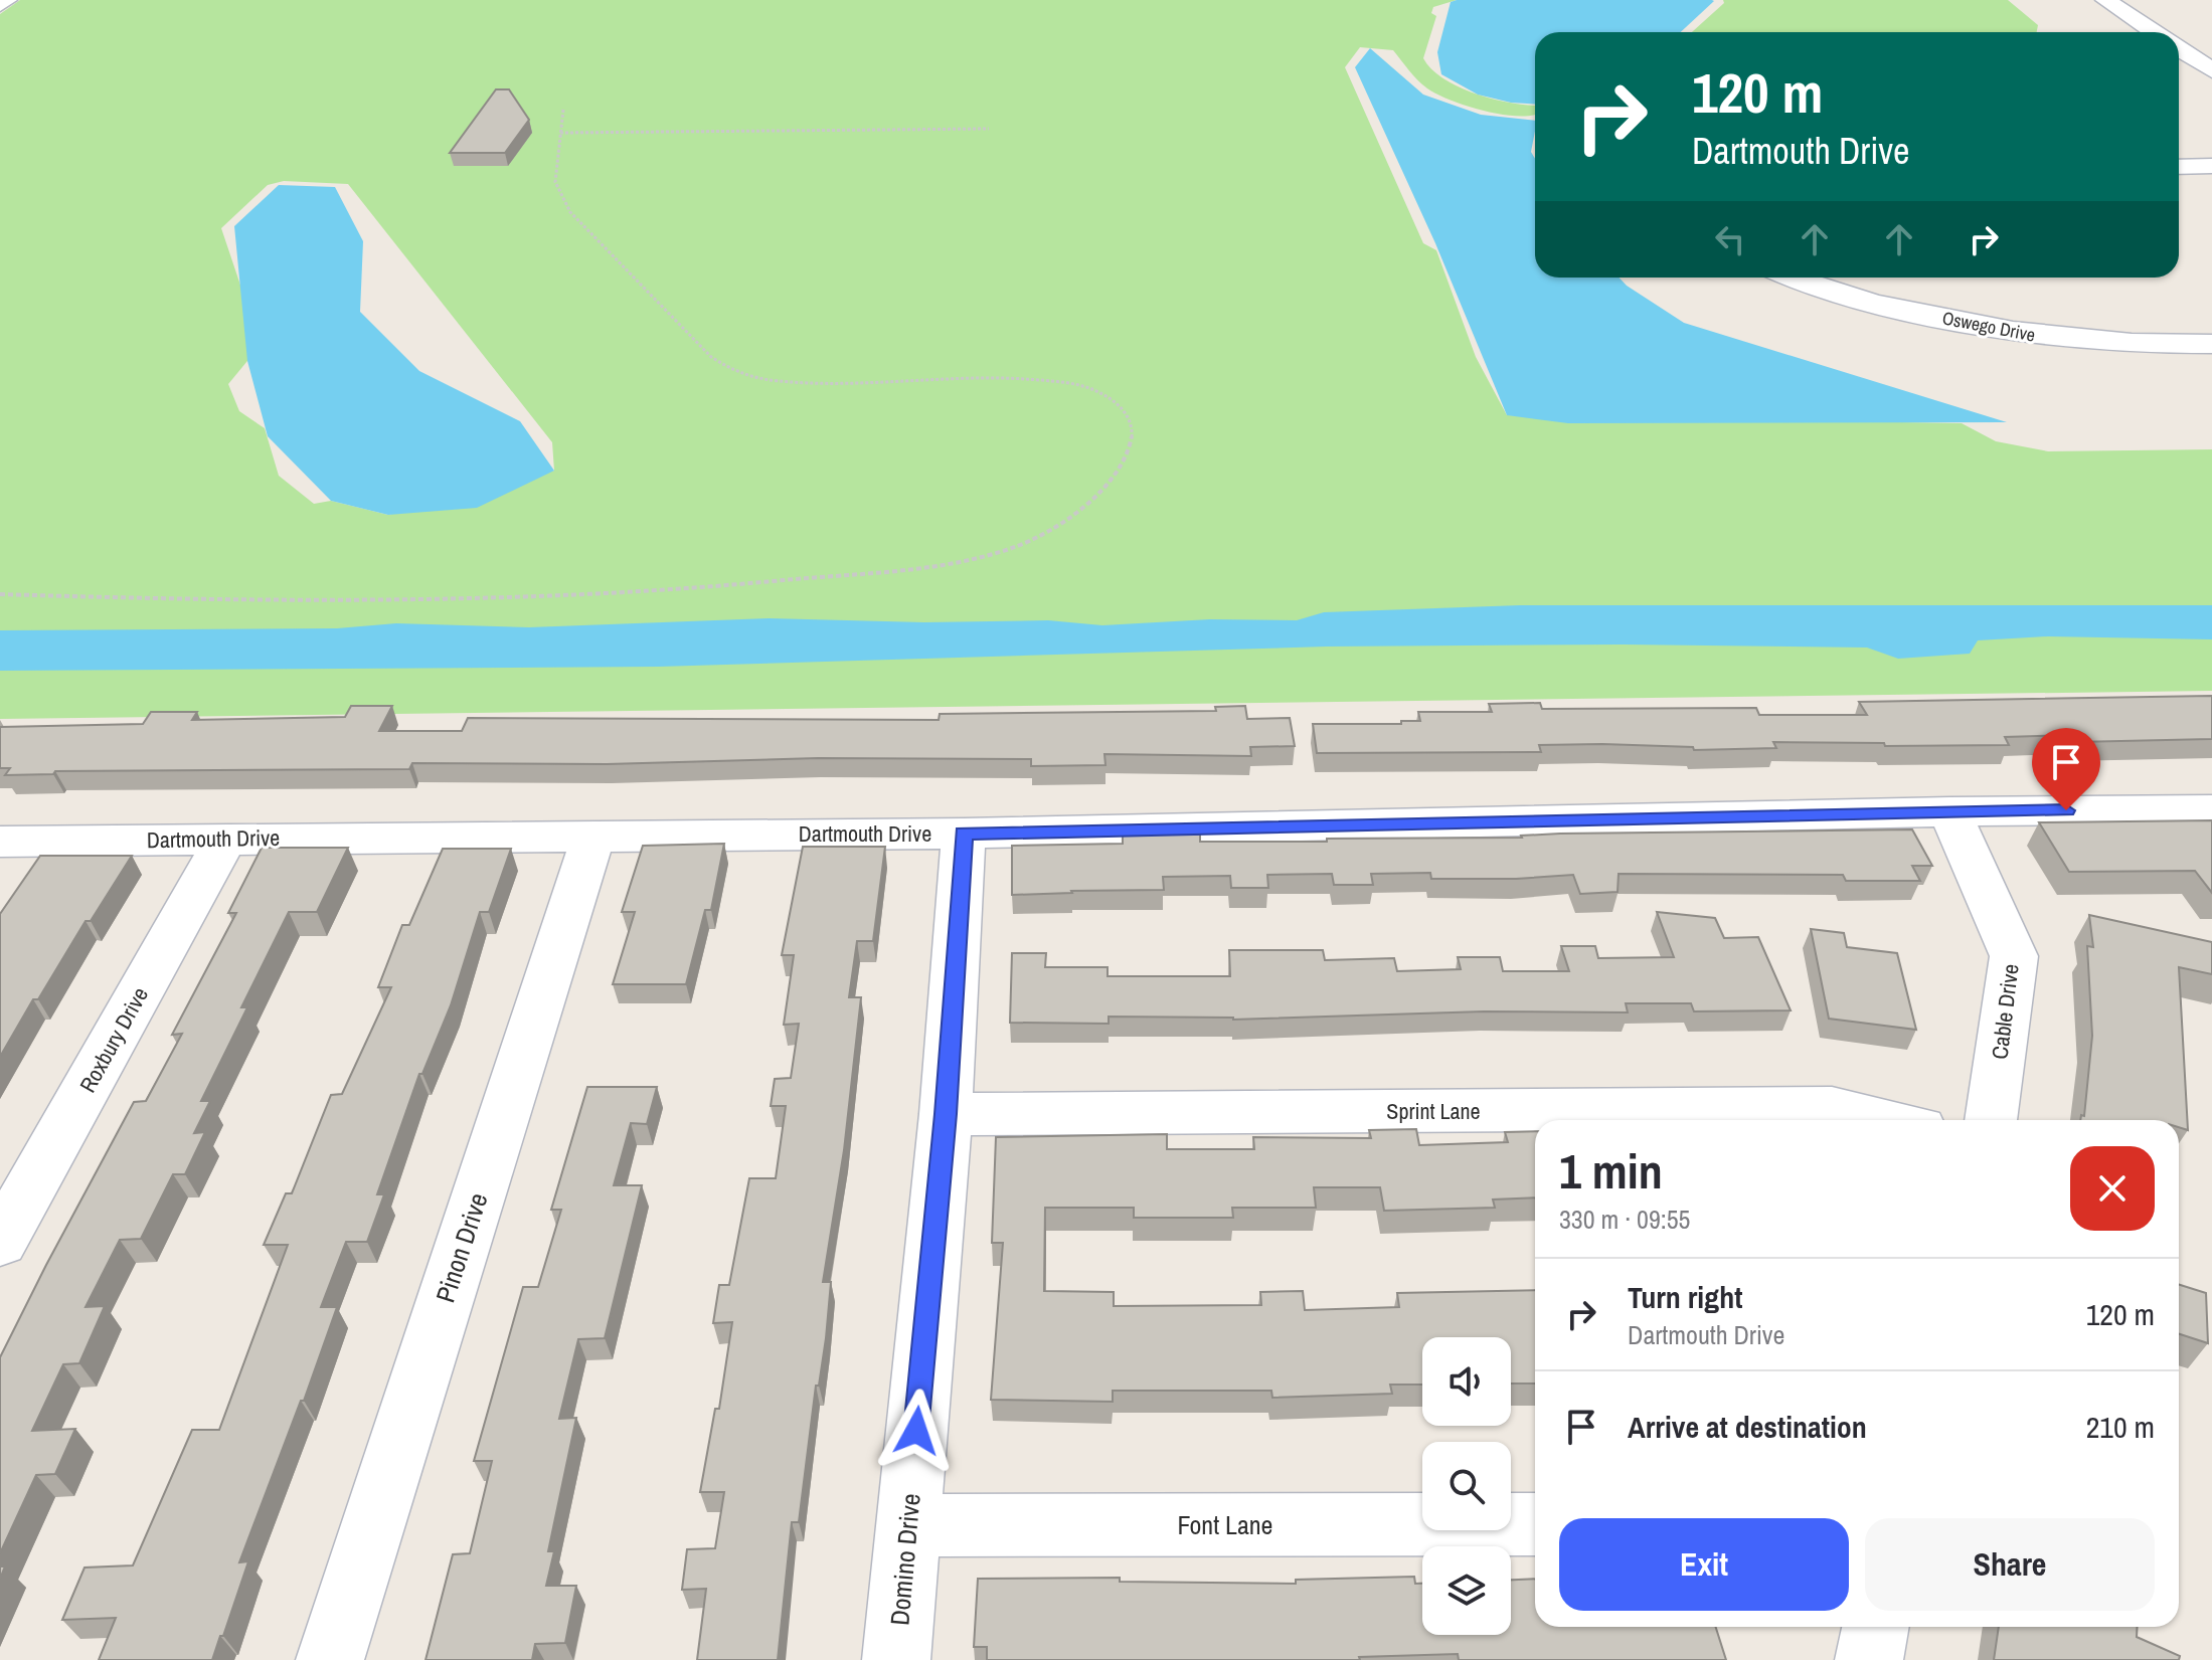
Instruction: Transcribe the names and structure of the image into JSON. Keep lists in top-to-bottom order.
{
  "streets": {
    "street": [
      "Oswego Drive",
      "Dartmouth Drive",
      "Cable Drive",
      "Roxbury Drive",
      "Sprint Lane",
      "Pinon Drive",
      "Font Lane",
      "Domino Drive"
    ]
  },
  "crossings": [
    ["Dartmouth Drive", "Cable Drive"],
    ["Dartmouth Drive", "Roxbury Drive"],
    ["Dartmouth Drive", "Pinon Drive"],
    ["Dartmouth Drive", "Domino Drive"],
    ["Sprint Lane", "Domino Drive"],
    ["Font Lane", "Domino Drive"]
  ],
  "page": {
    "turn": ["120 m", "Dartmouth Drive"],
    "heading": ["1 min", "330 m · 09:55"],
    "list": [
      {
        "name": "Turn right",
        "note": "Dartmouth Drive",
        "value": "120 m"
      },
      {
        "name": "Arrive at destination",
        "value": "210 m"
      }
    ],
    "buttons": ["Exit", "Share"]
  }
}
